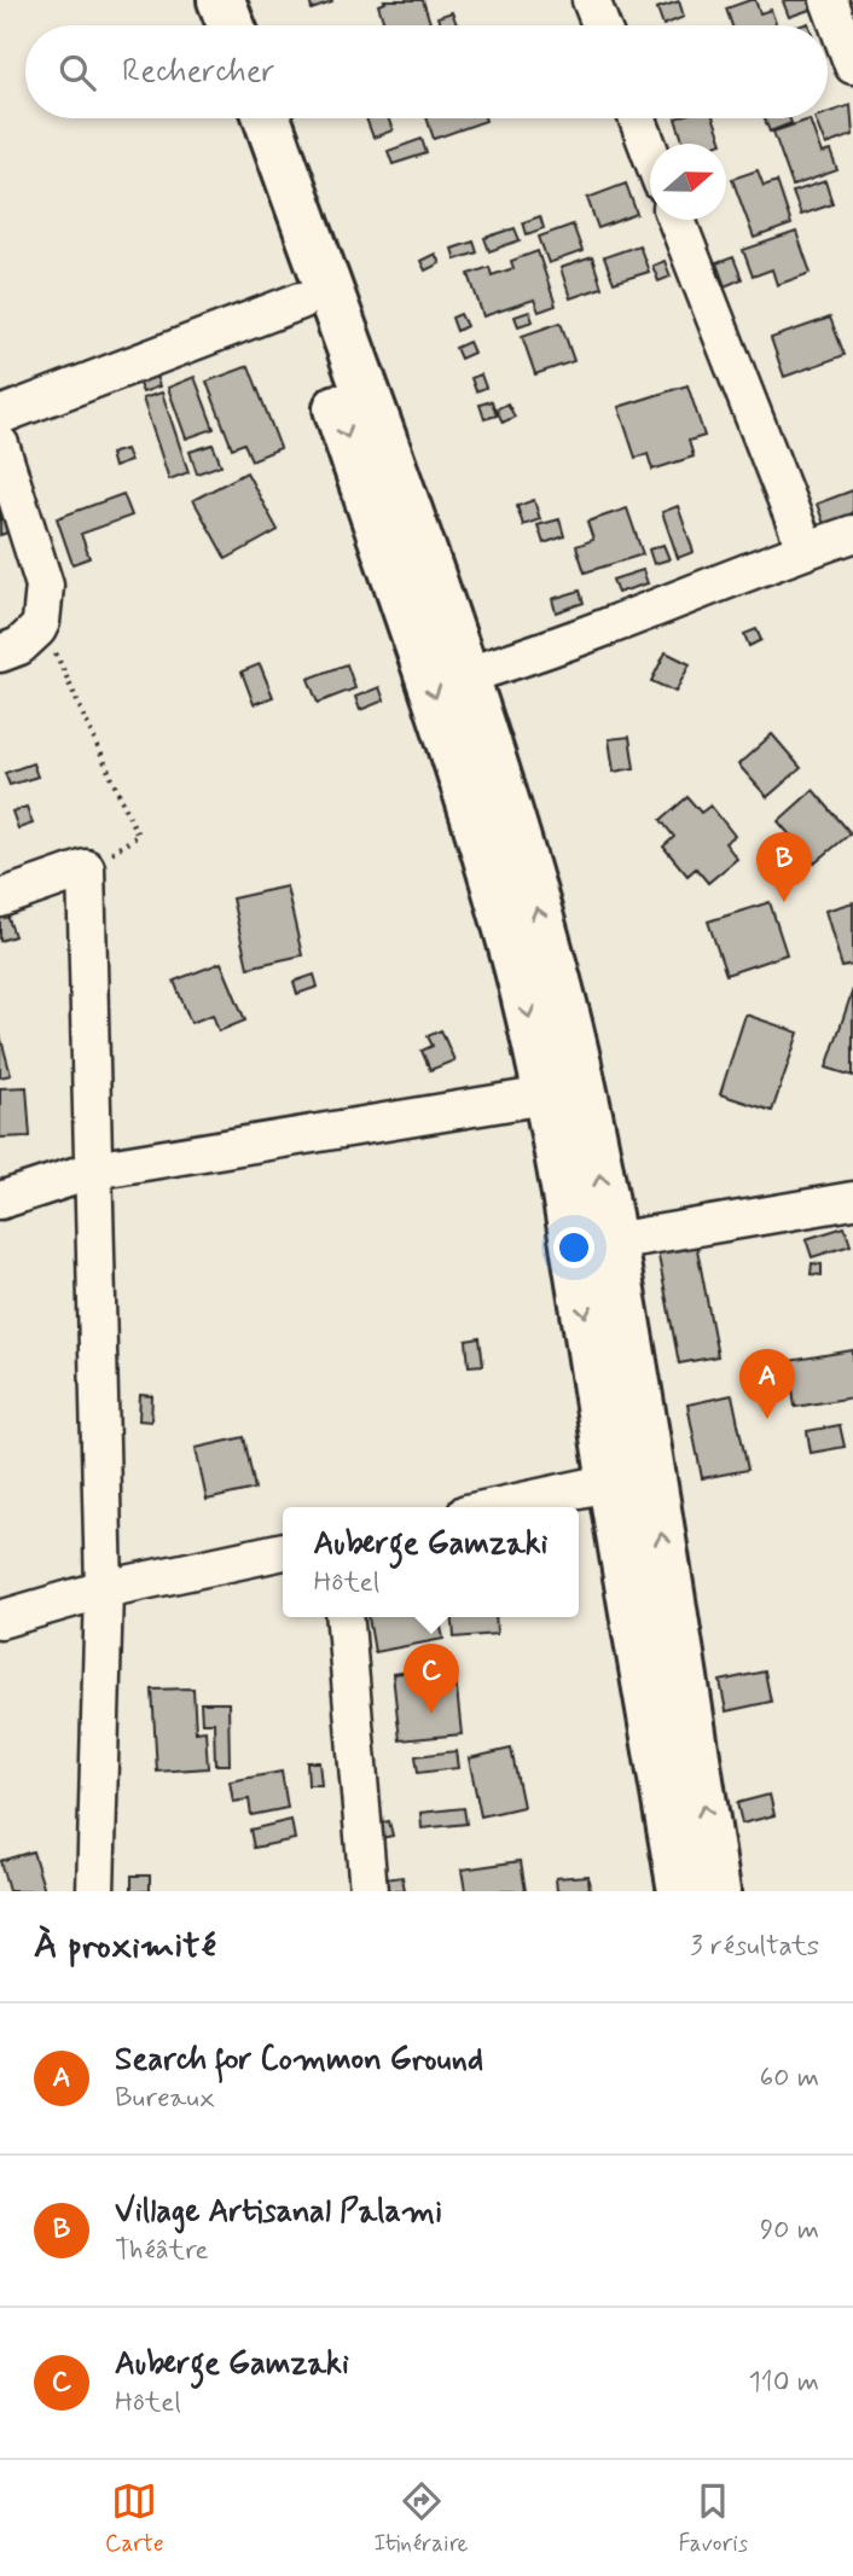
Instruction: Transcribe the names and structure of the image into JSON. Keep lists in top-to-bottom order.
{
  "north": "right",
  "page": {
    "search": "Rechercher",
    "pins": ["B", "A", "C"],
    "popup": ["Auberge Gamzaki", "Hôtel"],
    "heading": ["À proximité", "3 résultats"],
    "list": [
      {
        "mark": "A",
        "name": "Search for Common Ground",
        "note": "Bureaux",
        "value": "60 m"
      },
      {
        "mark": "B",
        "name": "Village Artisanal Palami",
        "note": "Théâtre",
        "value": "90 m"
      },
      {
        "mark": "C",
        "name": "Auberge Gamzaki",
        "note": "Hôtel",
        "value": "110 m"
      }
    ],
    "nav": ["Carte", "Itinéraire", "Favoris"]
  }
}
